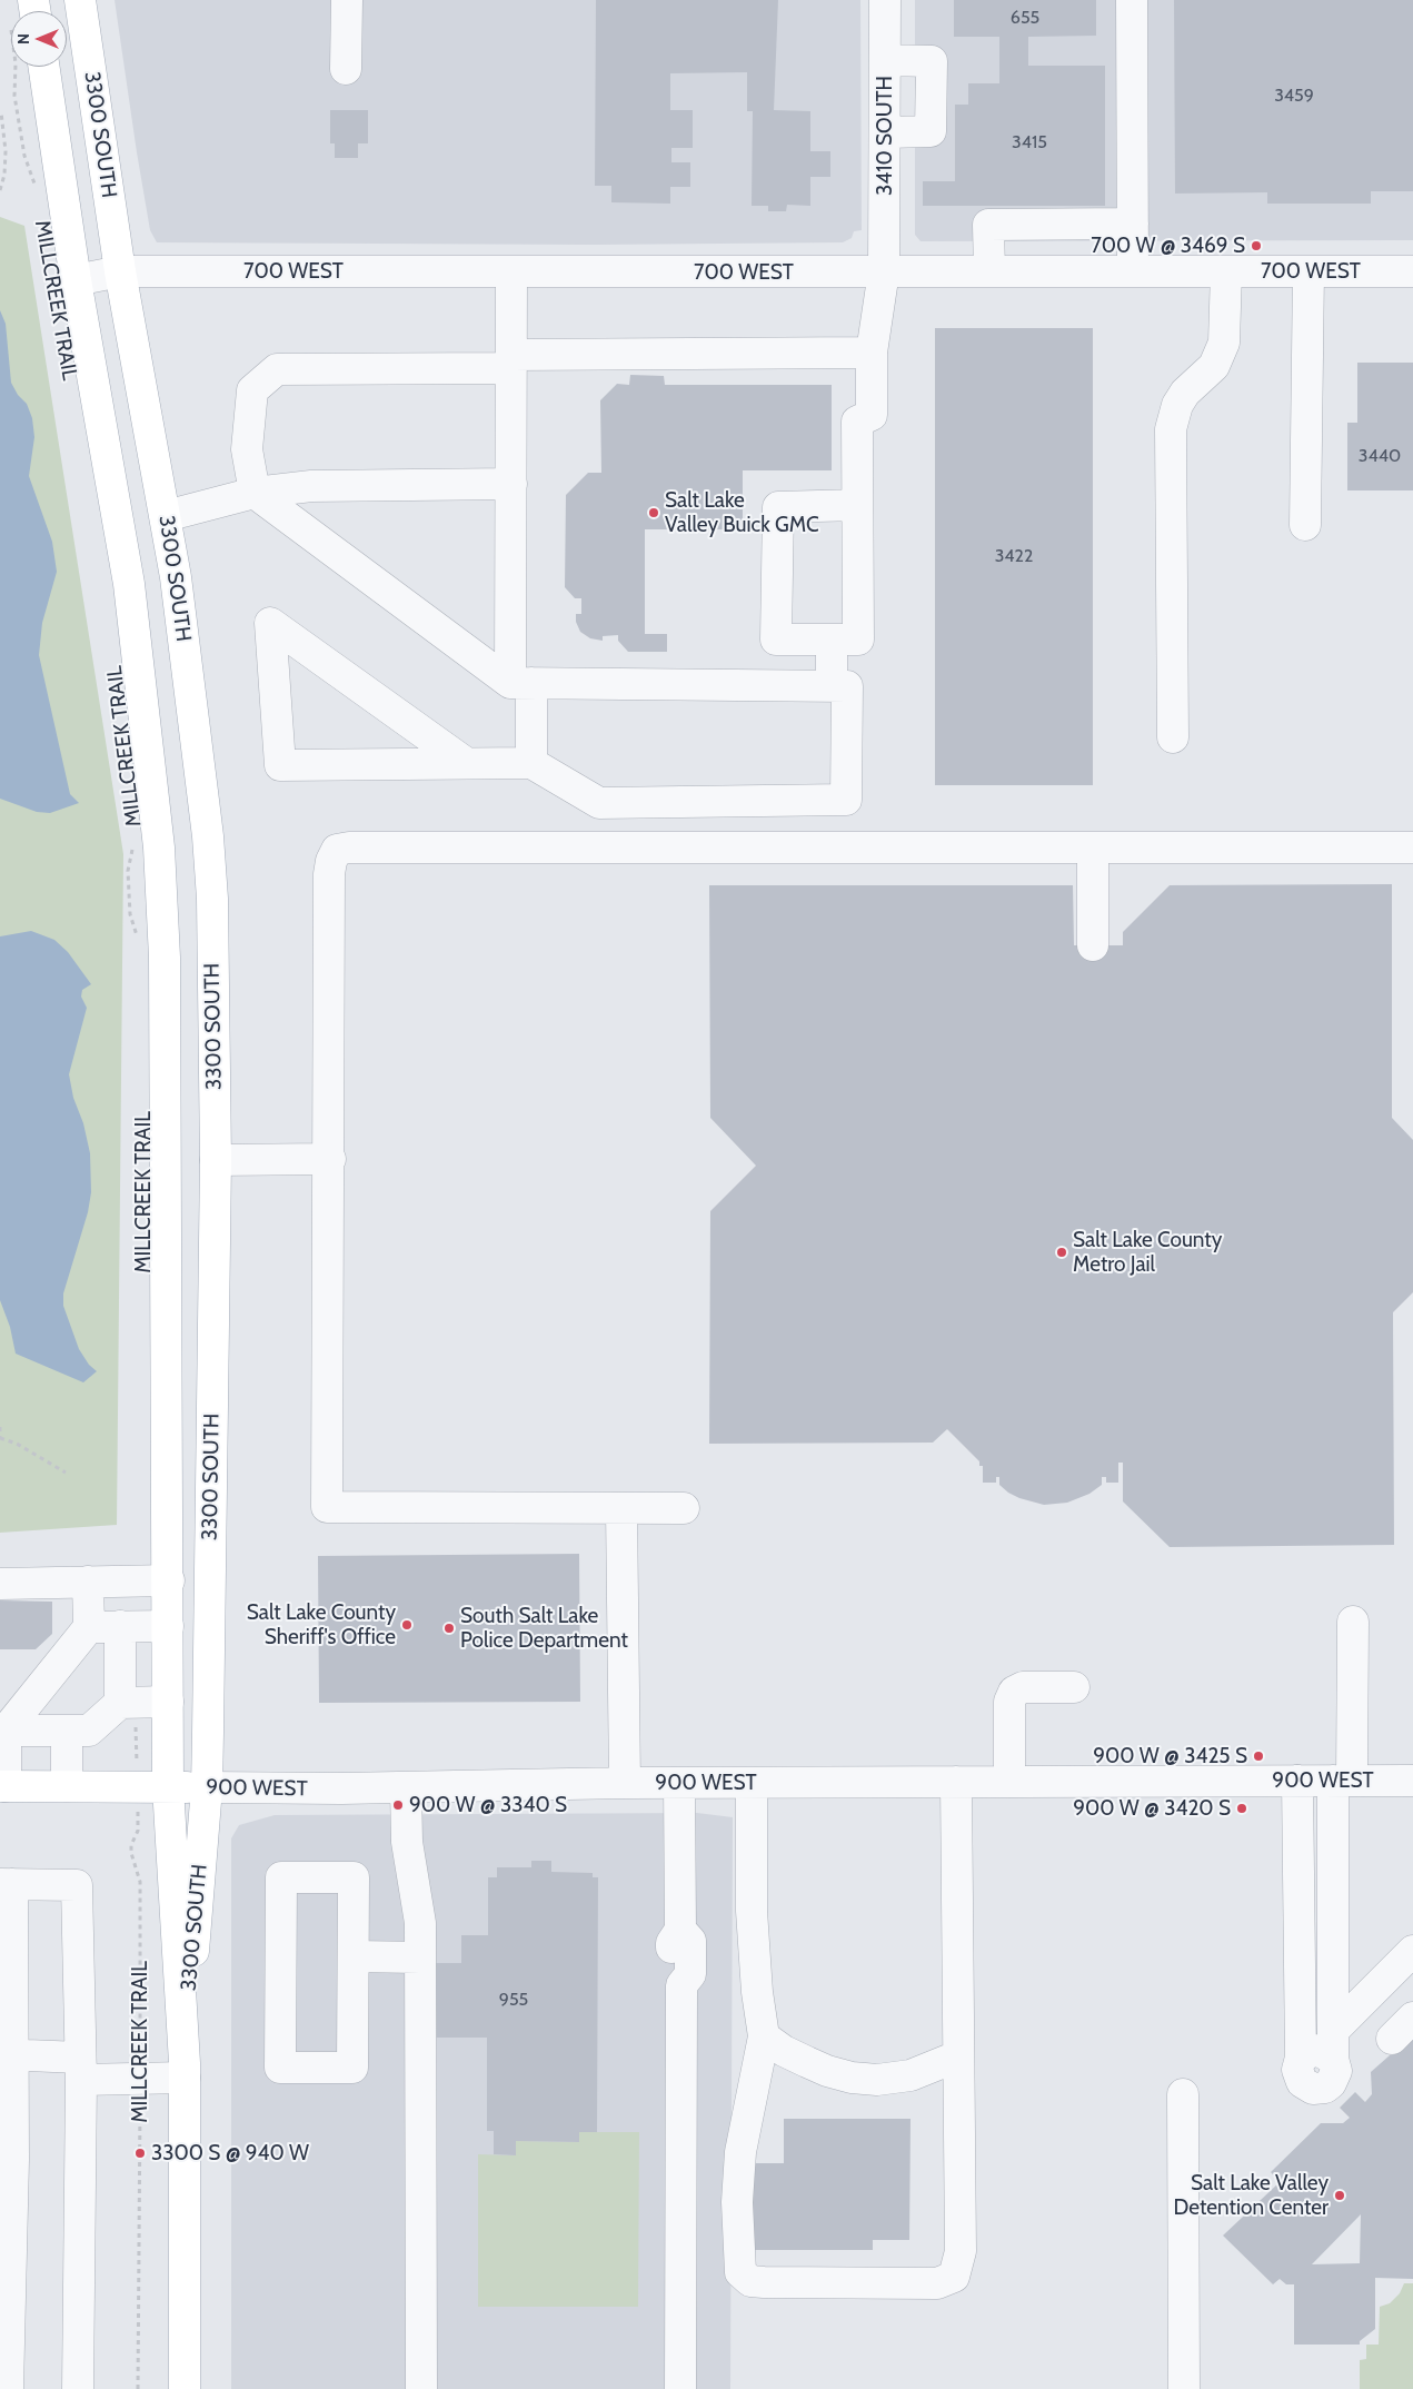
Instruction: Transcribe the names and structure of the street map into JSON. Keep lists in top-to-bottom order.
{
  "streets": {
    "main road": ["3300 SOUTH", "900 WEST"],
    "street": ["3410 SOUTH", "700 WEST"],
    "path": ["MILLCREEK TRAIL"]
  },
  "crossings": [
    ["3300 SOUTH", "700 WEST"],
    ["3300 SOUTH", "900 WEST"],
    ["3410 SOUTH", "700 WEST"]
  ],
  "places": [
    "700 W @ 3469 S",
    "Salt Lake Valley Buick GMC",
    "Salt Lake County Metro Jail",
    "Salt Lake County Sheriff's Office",
    "South Salt Lake Police Department",
    "900 W @ 3425 S",
    "900 W @ 3340 S",
    "900 W @ 3420 S",
    "3300 S @ 940 W",
    "Salt Lake Valley Detention Center"
  ],
  "house_numbers": [
    "655",
    "3459",
    "3415",
    "3440",
    "3422",
    "955"
  ],
  "north": "left"
}
